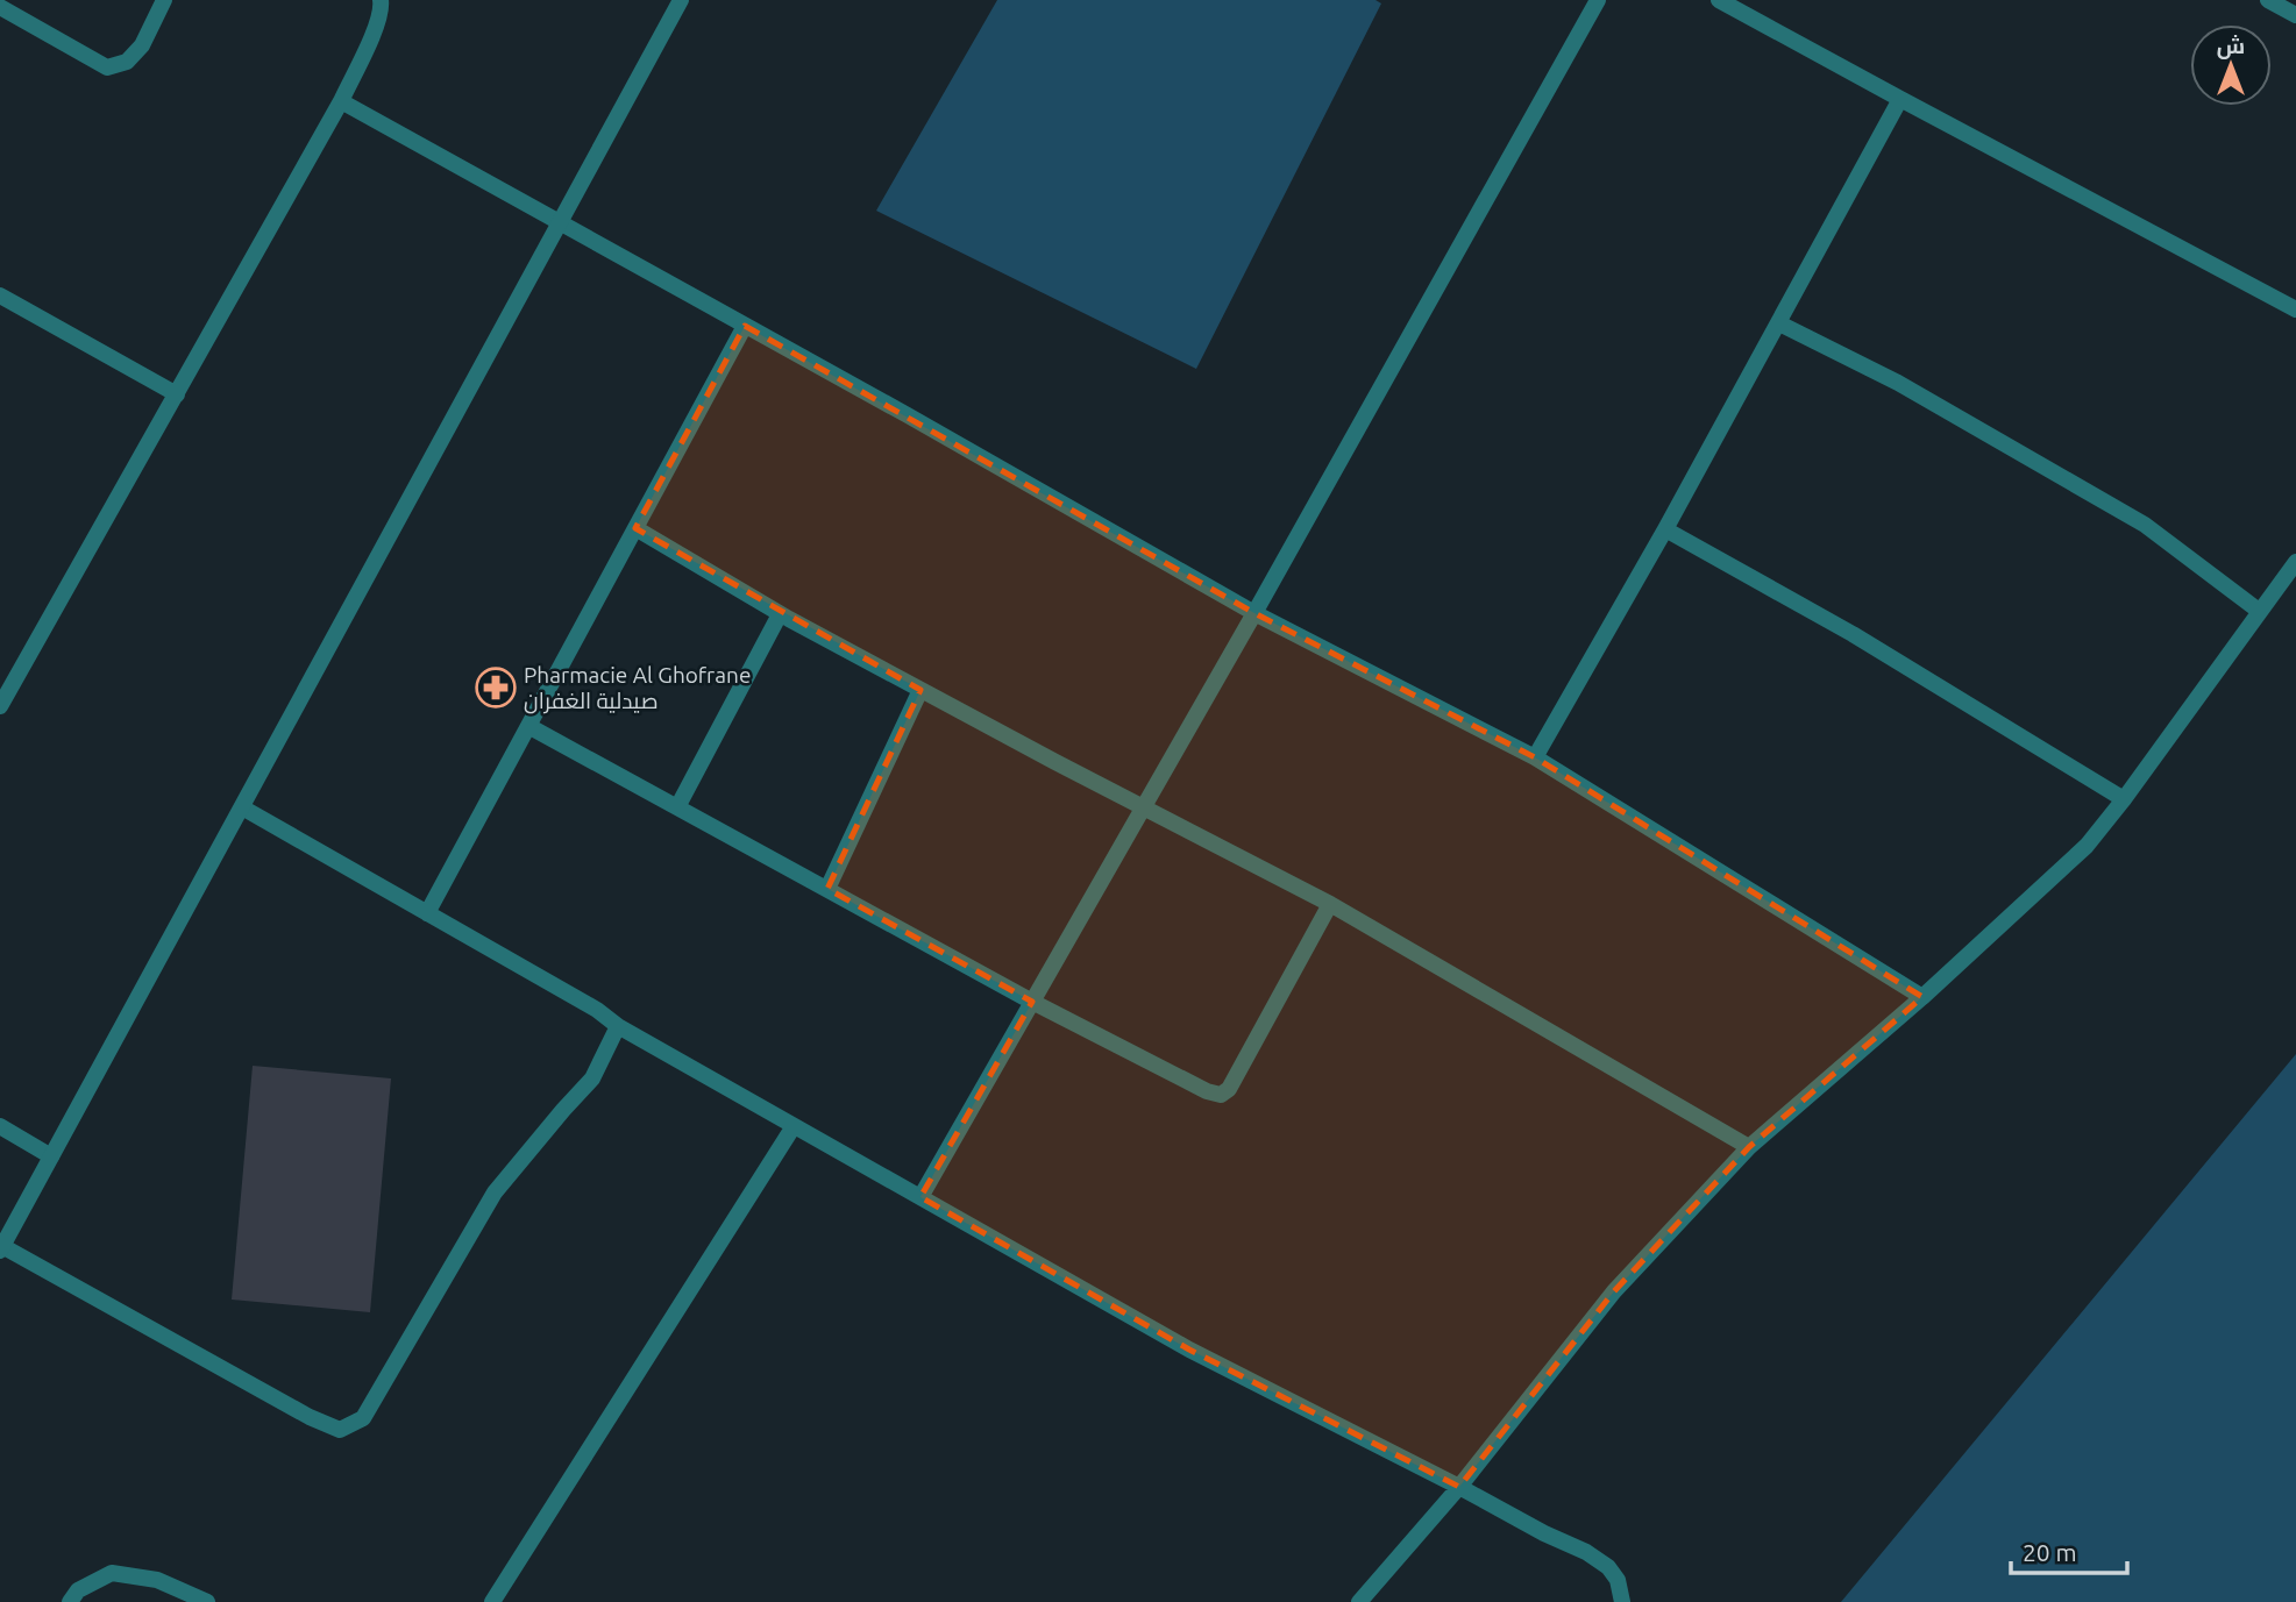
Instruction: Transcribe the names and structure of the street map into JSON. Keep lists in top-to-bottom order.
{
  "places": {
    "pharmacy": ["Pharmacie Al Ghofrane صيدلية الغفران"]
  },
  "scale_bar": "20 m",
  "north": "top"
}
